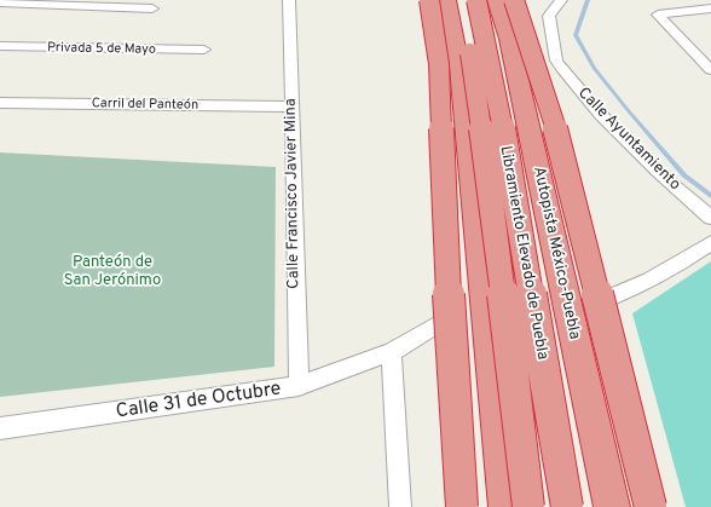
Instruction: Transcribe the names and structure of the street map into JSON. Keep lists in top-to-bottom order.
{
  "streets": {
    "highway": ["Libramiento Elevado de Puebla", "Autopista México-Puebla"],
    "street": [
      "Privada 5 de Mayo",
      "Carril del Panteón",
      "Calle Ayuntamiento",
      "Calle Francisco Javier Mina",
      "Calle 31 de Octubre"
    ]
  },
  "crossings": [
    ["Carril del Panteón", "Calle Francisco Javier Mina"],
    ["Calle Francisco Javier Mina", "Calle 31 de Octubre"]
  ],
  "parks": ["Panteón de San Jerónimo"]
}
